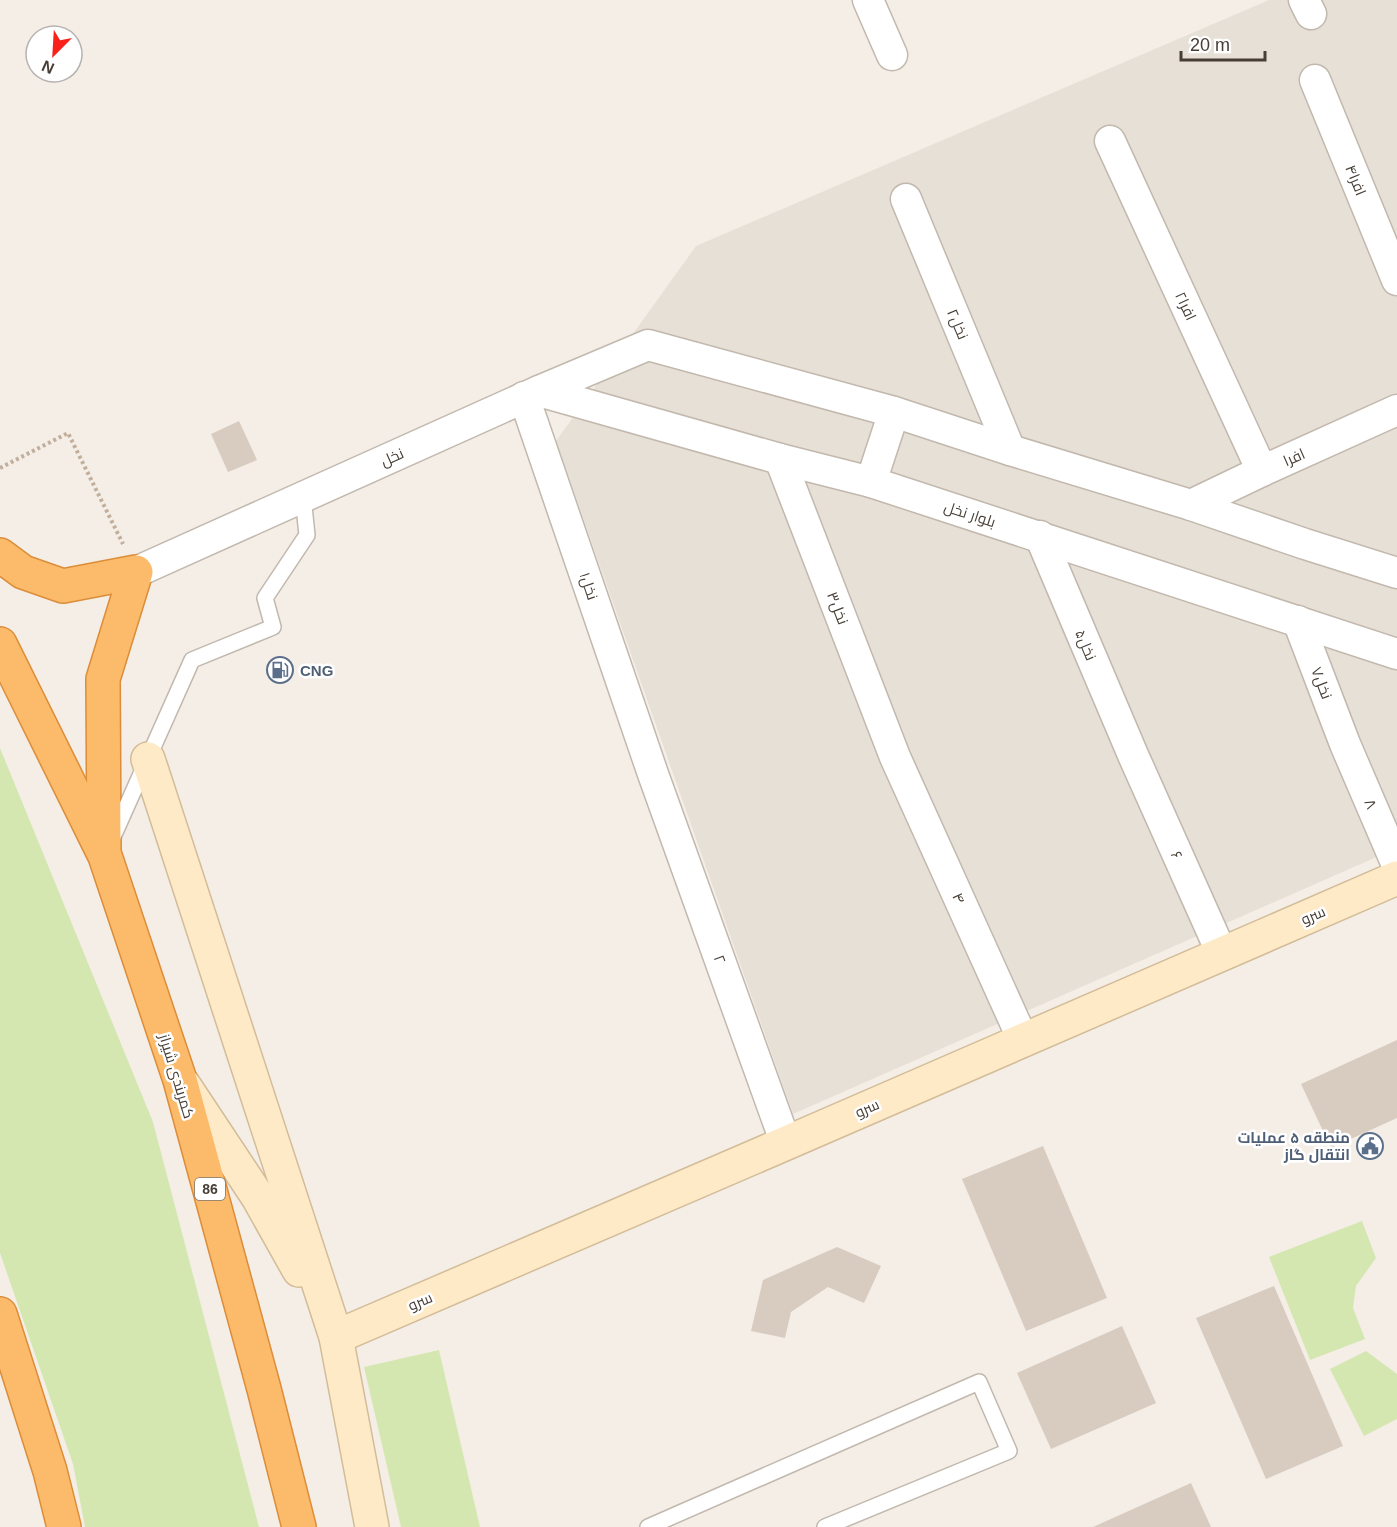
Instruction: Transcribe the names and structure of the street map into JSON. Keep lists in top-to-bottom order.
{
  "streets": {
    "highway": ["کمربندی شیراز", "86"],
    "street": [
      "۴افرا",
      "۲افرا",
      "نخل۲",
      "نخل",
      "افرا",
      "بلوار نخل",
      "نخل۱",
      "نخل۳",
      "نخل۵",
      "نخل۷",
      "۸",
      "۶",
      "۴",
      "سرو",
      "۲"
    ]
  },
  "crossings": [
    ["۲افرا", "افرا"],
    ["نخل", "بلوار نخل"],
    ["نخل", "نخل۱"],
    ["بلوار نخل", "نخل۱"],
    ["بلوار نخل", "نخل۳"],
    ["بلوار نخل", "نخل۵"],
    ["بلوار نخل", "نخل۷"],
    ["نخل۱", "۲"],
    ["نخل۳", "۴"],
    ["نخل۵", "۶"],
    ["نخل۷", "۸"],
    ["۶", "سرو"],
    ["۴", "سرو"],
    ["سرو", "۲"]
  ],
  "places": {
    "fuel station": ["CNG"],
    "public building": ["منطقه ۵ عملیات انتقال گاز"]
  },
  "scale_bar": "20 m",
  "north": "bottom left"
}
